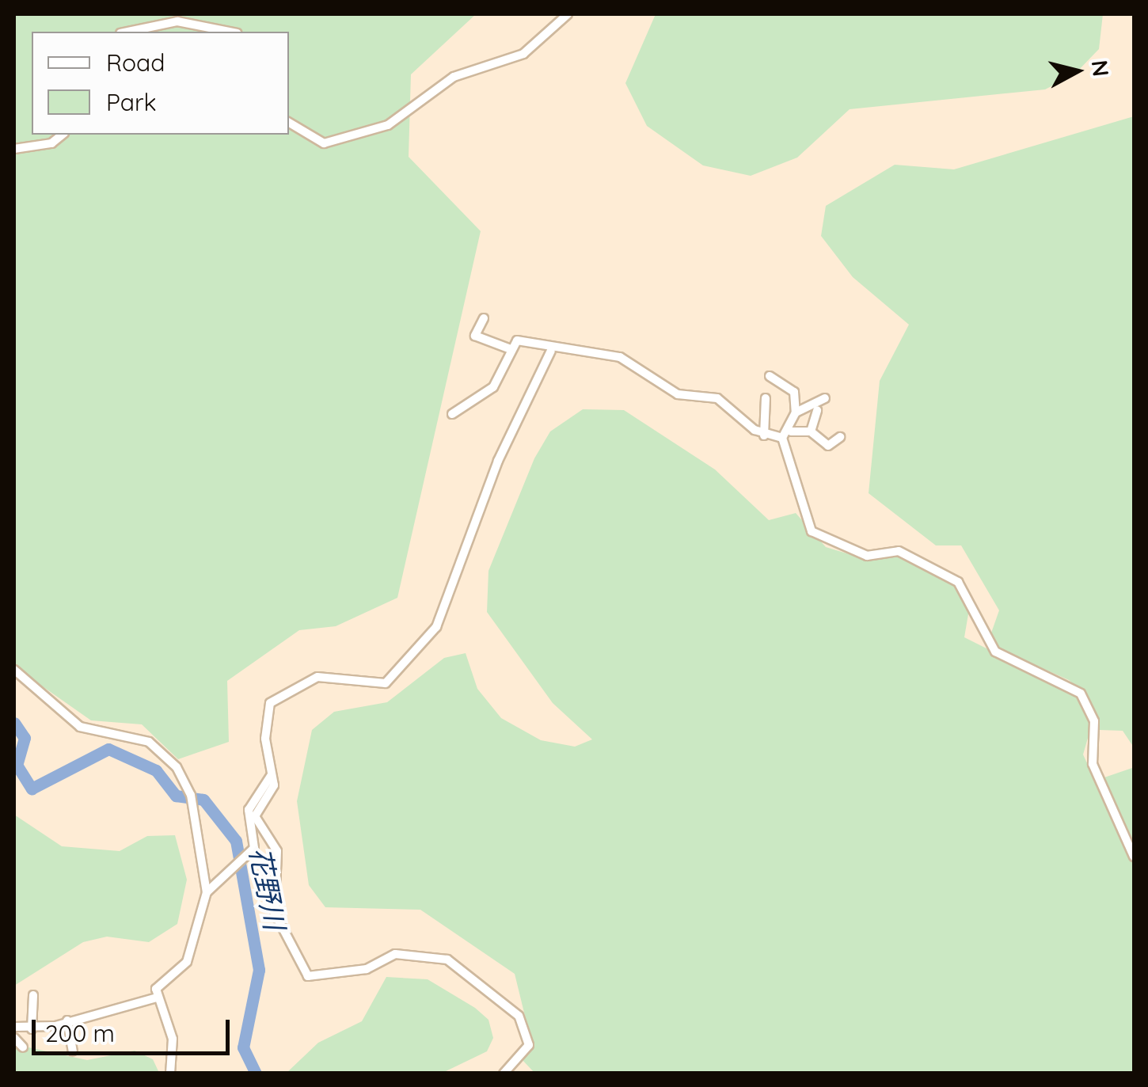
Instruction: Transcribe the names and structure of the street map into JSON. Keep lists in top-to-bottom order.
{
  "water": ["花野川"],
  "legend": ["Road", "Park"],
  "scale_bar": "200 m",
  "north": "right"
}
